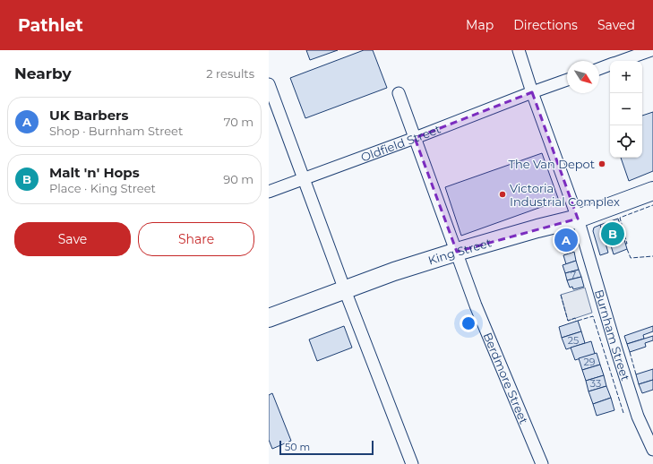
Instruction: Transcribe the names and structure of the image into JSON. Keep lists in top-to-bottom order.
{
  "streets": {
    "main road": ["King Street"],
    "street": ["Oldfield Street", "Burnham Street", "Berdmore Street"]
  },
  "crossings": [
    ["Oldfield Street", "Burnham Street"],
    ["Oldfield Street", "Berdmore Street"],
    ["King Street", "Burnham Street"],
    ["King Street", "Berdmore Street"]
  ],
  "places": ["The Van Depot", "Victoria Industrial Complex"],
  "house_numbers": [
    "7",
    "25",
    "29",
    "33"
  ],
  "scale_bar": "50 m",
  "north": "bottom right",
  "page": {
    "header": "Pathlet",
    "nav": ["Map", "Directions", "Saved"],
    "heading": ["Nearby", "2 results"],
    "map_buttons": ["+", "−"],
    "list": [
      {
        "mark": "A",
        "name": "UK Barbers",
        "note": "Shop · Burnham Street",
        "value": "70 m"
      },
      {
        "mark": "B",
        "name": "Malt 'n' Hops",
        "note": "Place · King Street",
        "value": "90 m"
      }
    ],
    "buttons": ["Save", "Share"],
    "pins": ["B", "A"],
    "scale": "50 m"
  }
}
